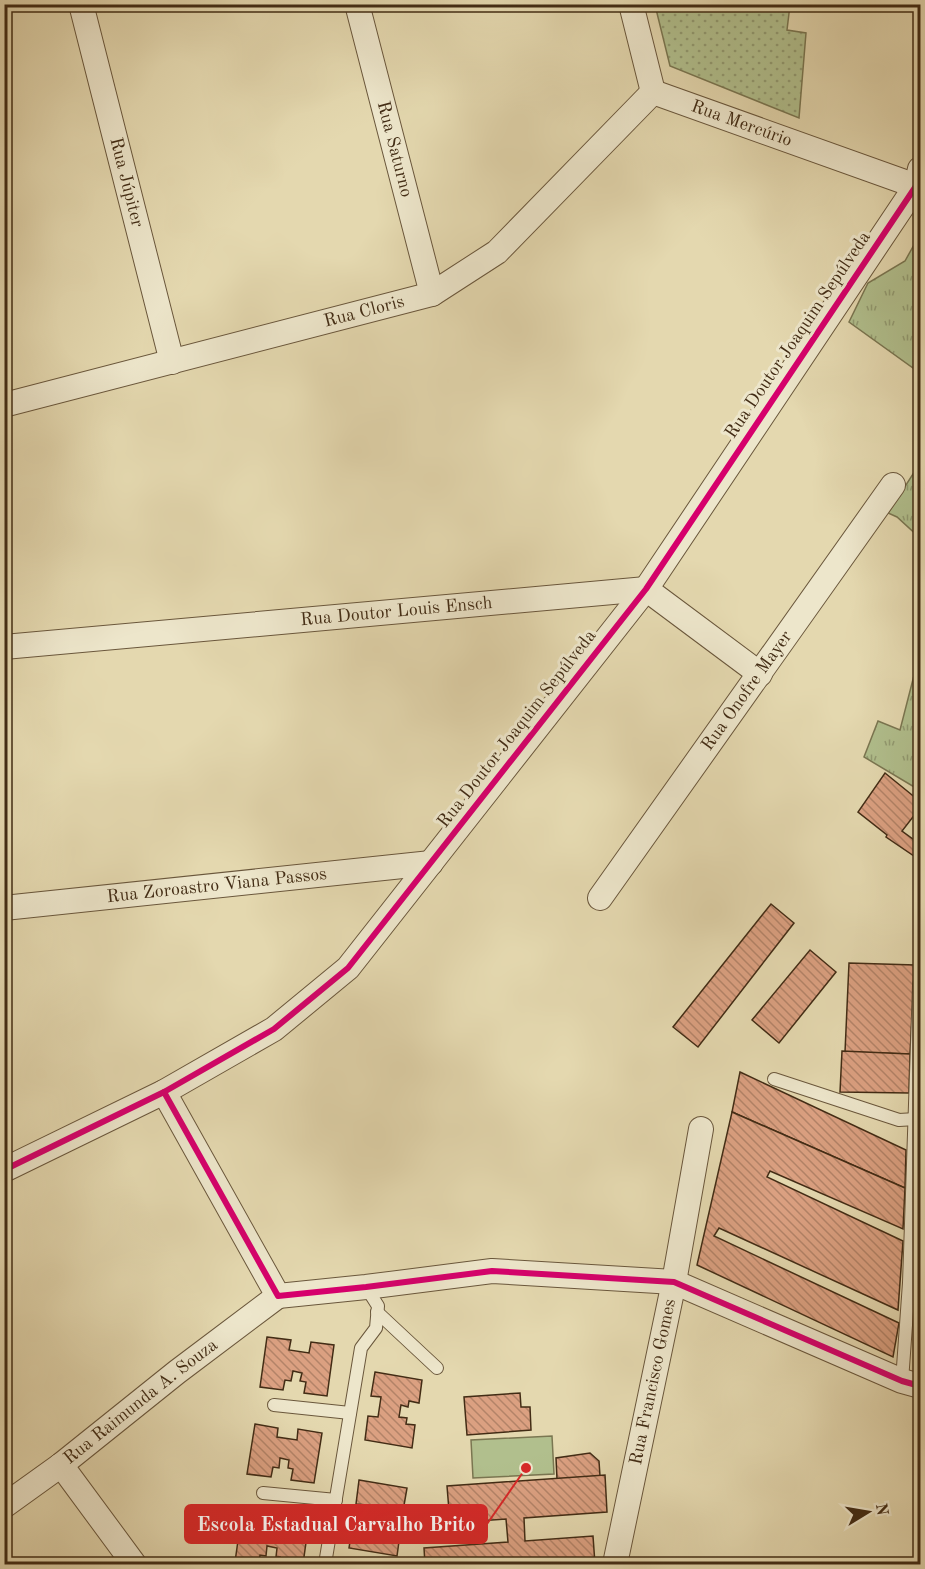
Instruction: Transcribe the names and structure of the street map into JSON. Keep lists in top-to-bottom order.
{
  "streets": {
    "street": [
      "Rua Mercúrio",
      "Rua Saturno",
      "Rua Júpiter",
      "Rua Cloris",
      "Rua Doutor Joaquim Sepúlveda",
      "Rua Doutor Louis Ensch",
      "Rua Onofre Mayer",
      "Rua Zoroastro Viana Passos",
      "Rua Francisco Gomes",
      "Rua Raimunda A. Souza"
    ]
  },
  "crossings": [
    ["Rua Mercúrio", "Rua Cloris"],
    ["Rua Mercúrio", "Rua Doutor Joaquim Sepúlveda"],
    ["Rua Saturno", "Rua Cloris"],
    ["Rua Júpiter", "Rua Cloris"],
    ["Rua Doutor Joaquim Sepúlveda", "Rua Doutor Louis Ensch"],
    ["Rua Doutor Joaquim Sepúlveda", "Rua Zoroastro Viana Passos"]
  ],
  "places": ["Escola Estadual Carvalho Brito"],
  "north": "right"
}
